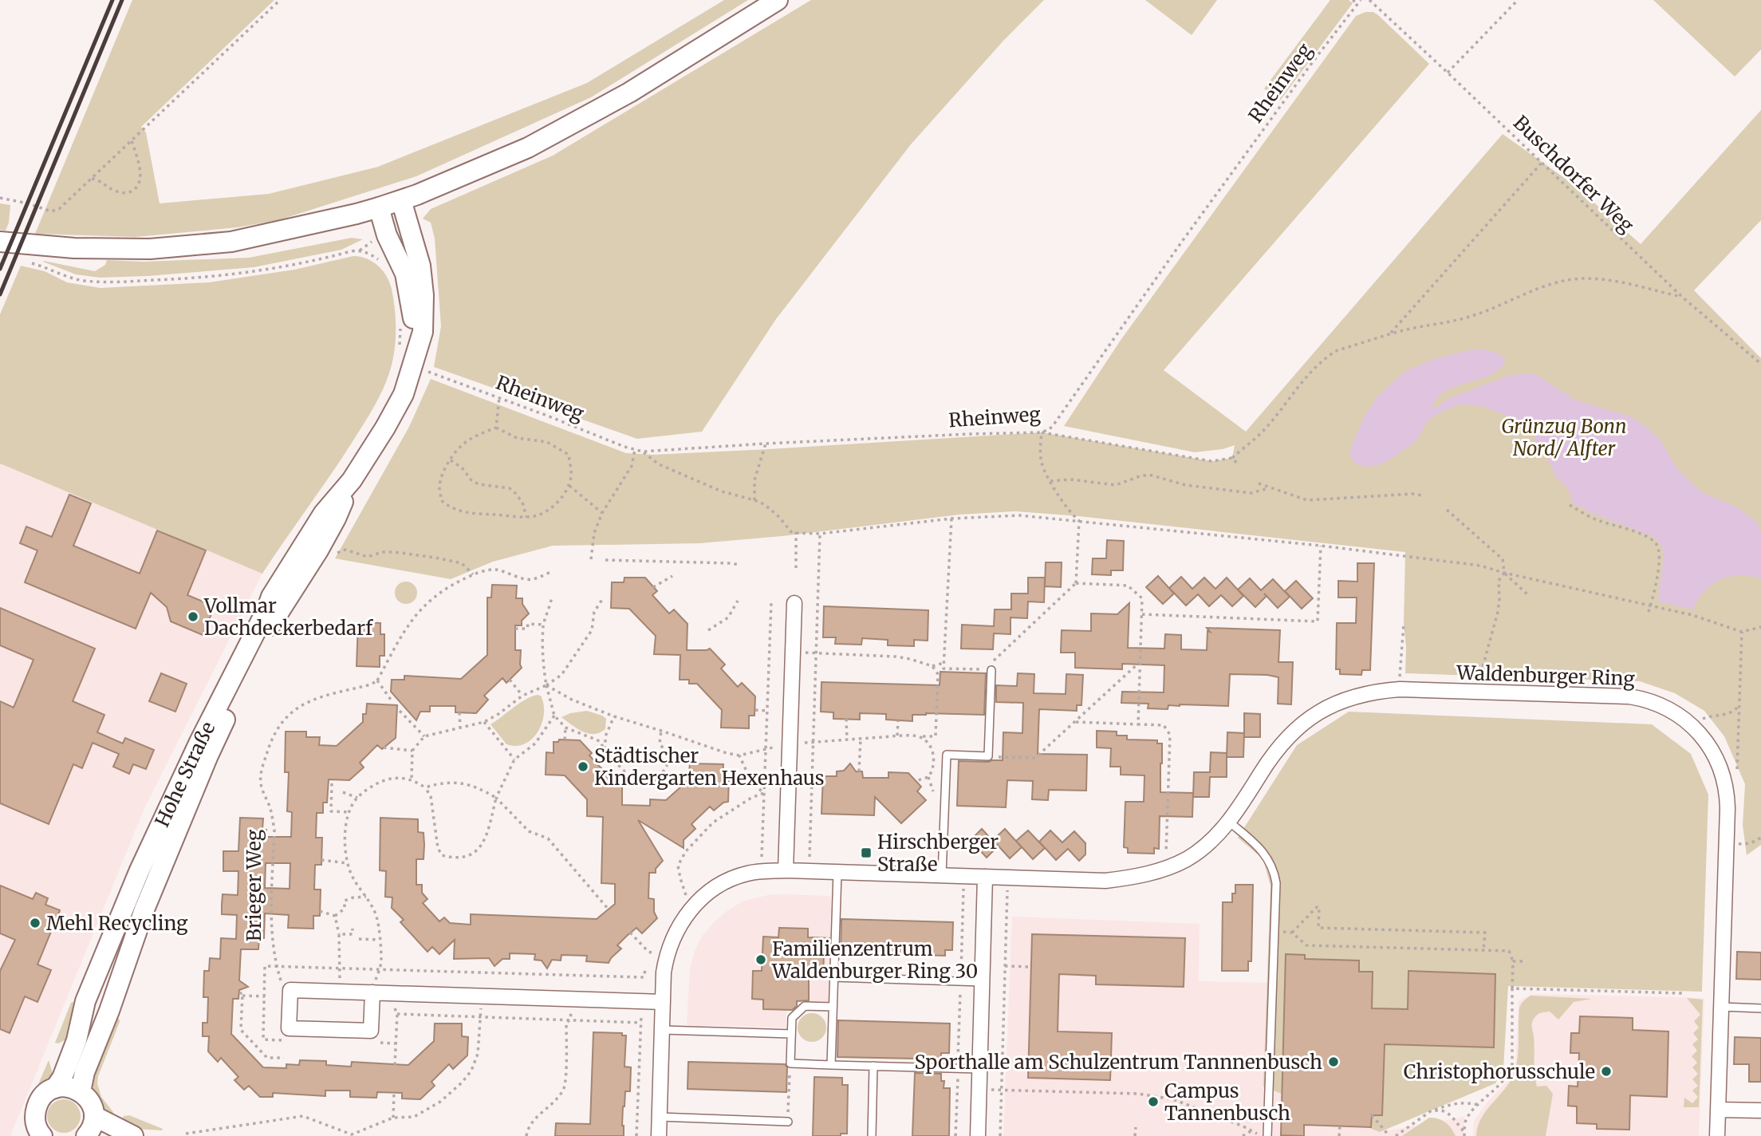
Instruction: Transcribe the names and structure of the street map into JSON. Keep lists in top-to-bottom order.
{
  "streets": {
    "street": ["Waldenburger Ring", "Hohe Straße"],
    "path": ["Rheinweg", "Buschdorfer Weg", "Brieger Weg"]
  },
  "crossings": [
    ["Rheinweg", "Hohe Straße"]
  ],
  "parks": ["Grünzug Bonn Nord/ Alfter"],
  "places": {
    "other": [
      "Vollmar Dachdeckerbedarf",
      "Städtischer Kindergarten Hexenhaus",
      "Mehl Recycling",
      "Familienzentrum Waldenburger Ring 30",
      "Sporthalle am Schulzentrum Tannnenbusch",
      "Christophorusschule",
      "Campus Tannenbusch"
    ],
    "transit": ["Hirschberger Straße"]
  }
}
